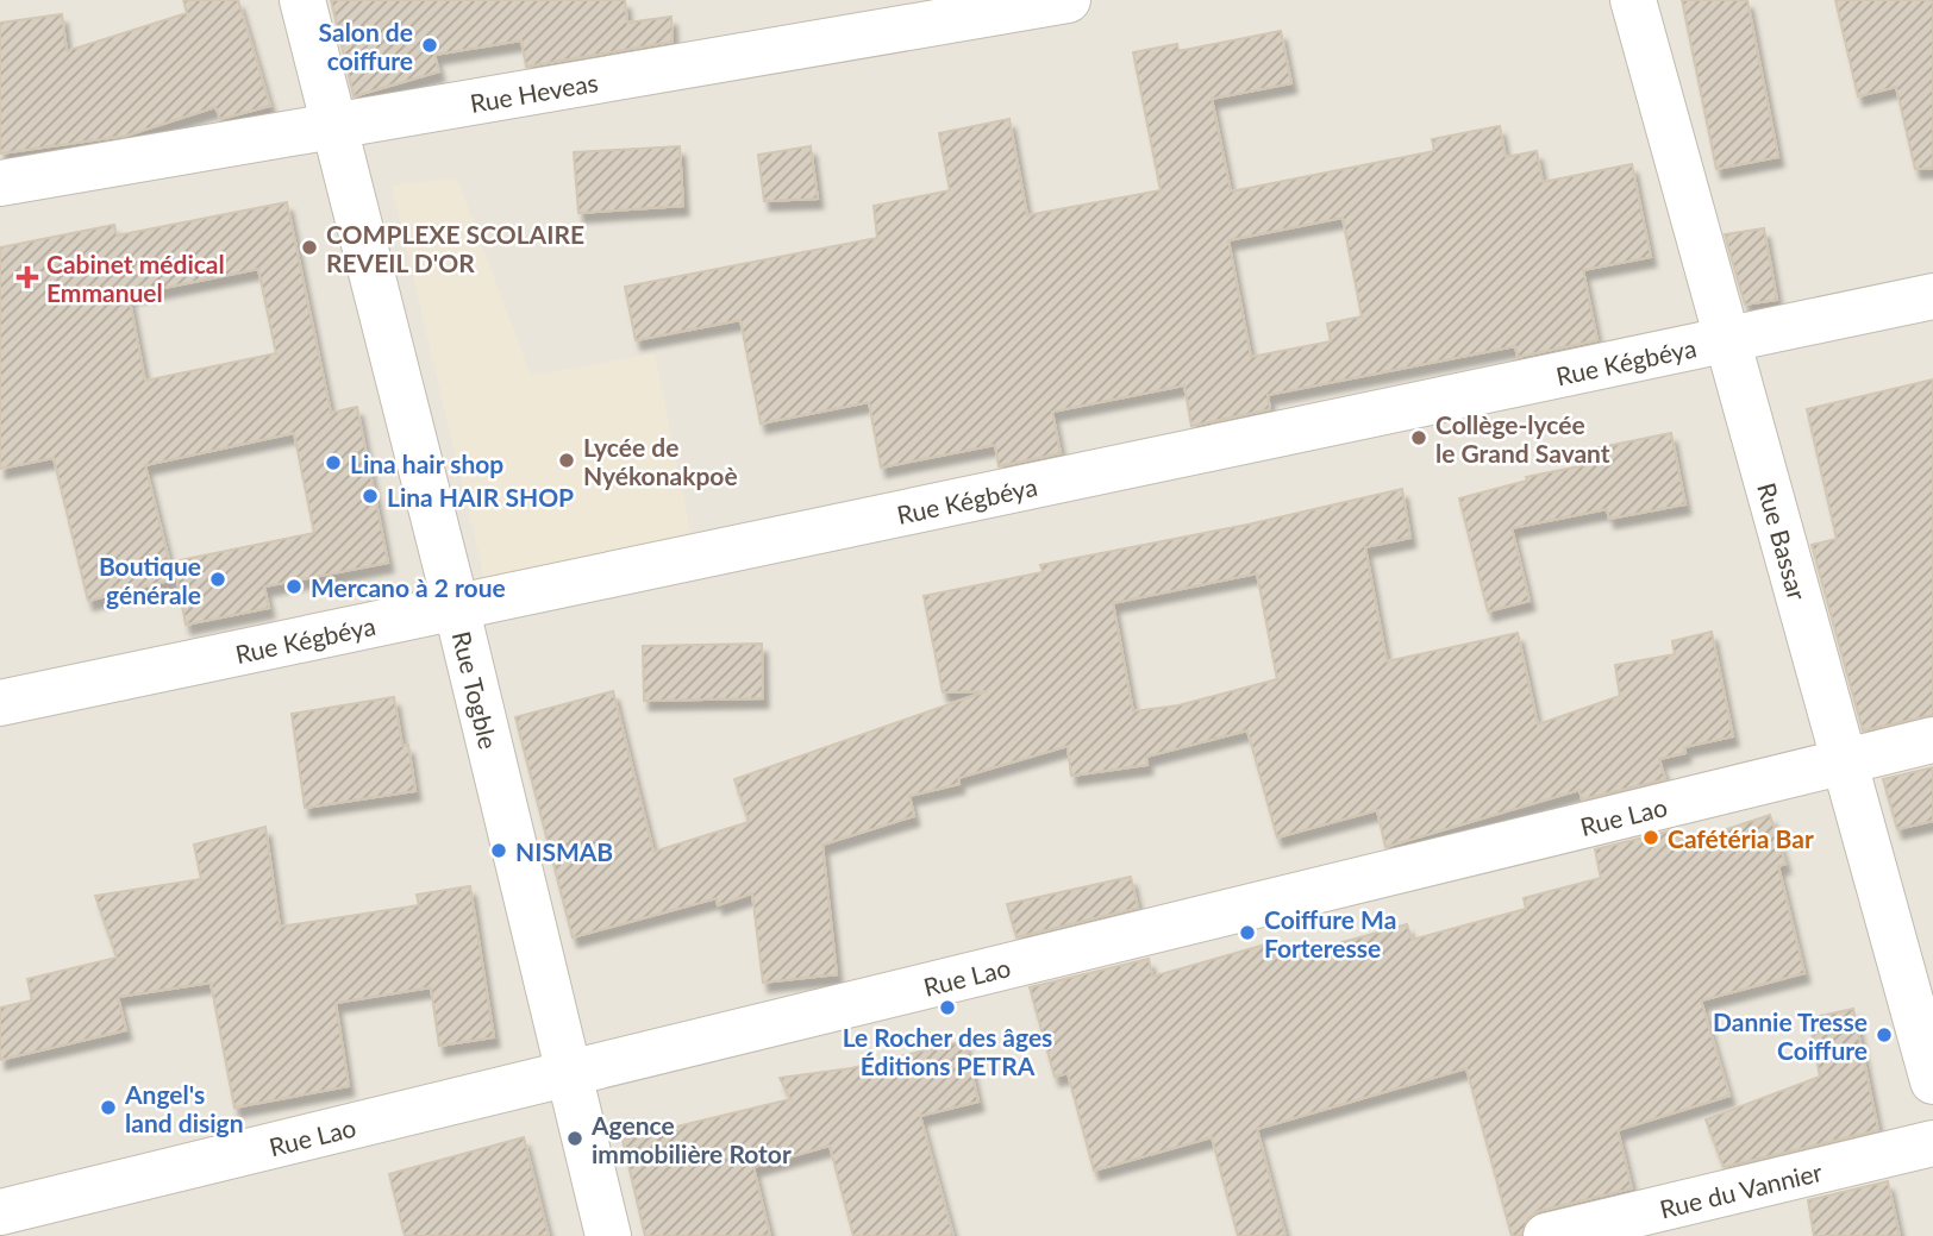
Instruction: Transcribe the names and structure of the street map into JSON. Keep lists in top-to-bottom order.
{
  "streets": {
    "street": [
      "Rue Heveas",
      "Rue Kégbéya",
      "Rue Bassar",
      "Rue Togble",
      "Rue Lao",
      "Rue du Vannier"
    ]
  },
  "crossings": [
    ["Rue Heveas", "Rue Togble"],
    ["Rue Kégbéya", "Rue Bassar"],
    ["Rue Kégbéya", "Rue Togble"],
    ["Rue Bassar", "Rue Lao"],
    ["Rue Togble", "Rue Lao"]
  ],
  "places": {
    "other": [
      "Salon de coiffure",
      "COMPLEXE SCOLAIRE REVEIL D'OR",
      "Collège-lycée le Grand Savant",
      "Lycée de Nyékonakpoè",
      "Lina hair shop",
      "Lina HAIR SHOP",
      "Boutique générale",
      "Mercano à 2 roue",
      "Cafétéria Bar",
      "NISMAB",
      "Coiffure Ma Forteresse",
      "Le Rocher des âges Éditions PETRA",
      "Dannie Tresse Coiffure",
      "Angel's land disign",
      "Agence immobilière Rotor"
    ],
    "health": ["Cabinet médical Emmanuel"]
  }
}
